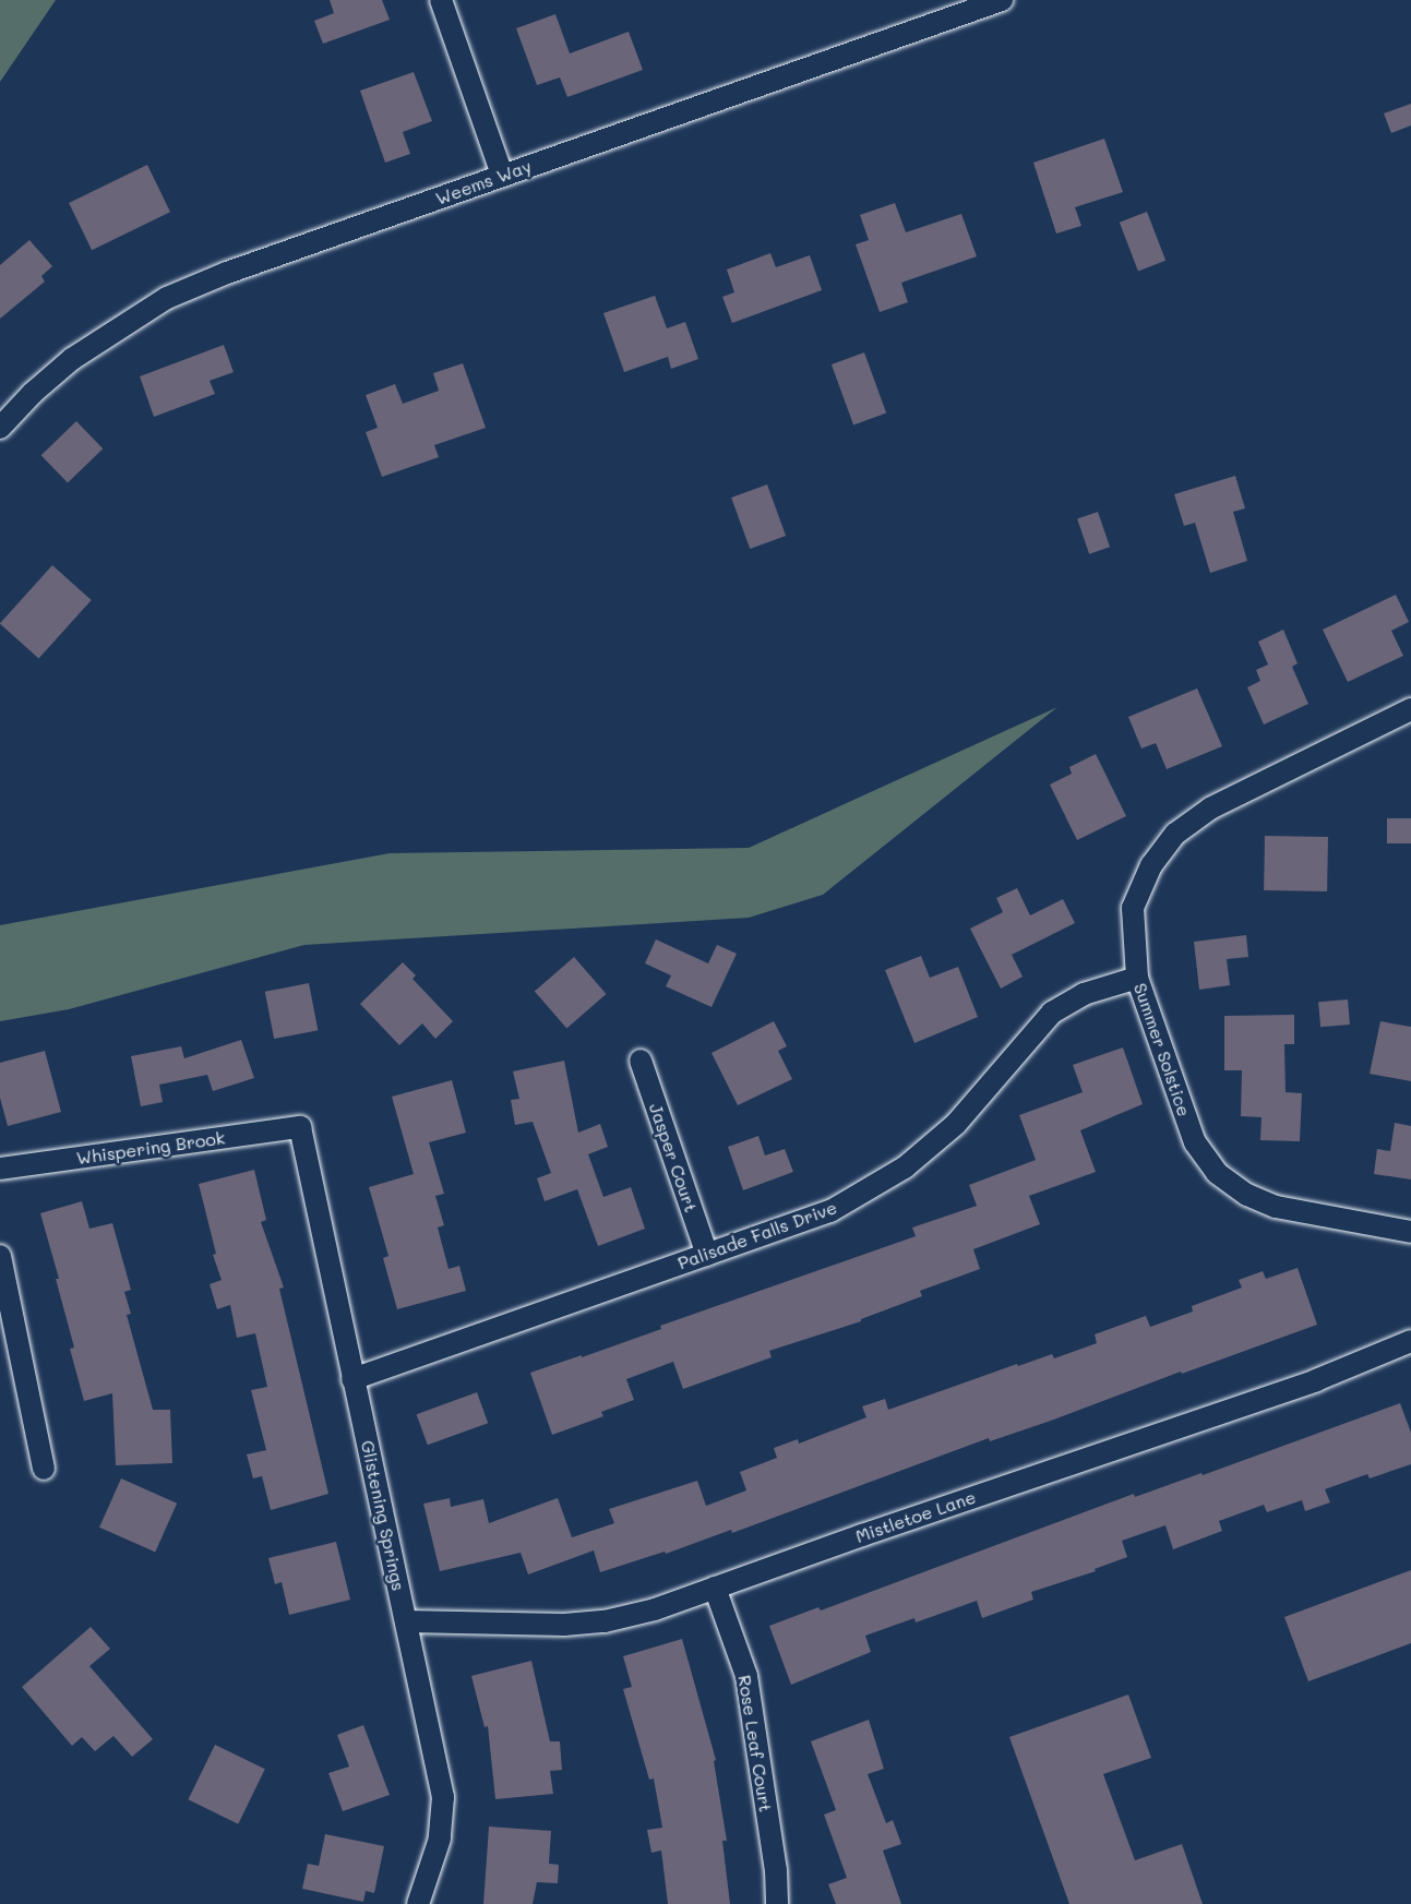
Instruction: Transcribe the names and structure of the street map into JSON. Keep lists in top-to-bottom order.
{
  "streets": {
    "street": [
      "Weems Way",
      "Summer Solstice",
      "Whispering Brook",
      "Jasper Court",
      "Palisade Falls Drive",
      "Glistening Springs",
      "Mistletoe Lane",
      "Rose Leaf Court"
    ]
  },
  "crossings": [
    ["Summer Solstice", "Palisade Falls Drive"],
    ["Whispering Brook", "Glistening Springs"],
    ["Jasper Court", "Palisade Falls Drive"],
    ["Palisade Falls Drive", "Glistening Springs"],
    ["Glistening Springs", "Mistletoe Lane"],
    ["Mistletoe Lane", "Rose Leaf Court"]
  ]
}
